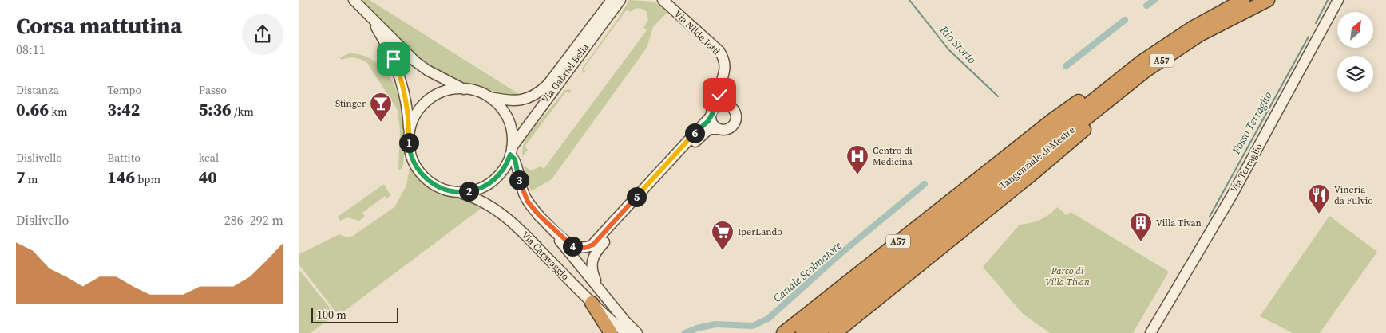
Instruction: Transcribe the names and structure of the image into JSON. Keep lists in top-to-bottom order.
{
  "streets": {
    "highway": ["A57", "Tangenziale di Mestre"],
    "main road": [
      "Via Nilde Iotti",
      "Via Gabriel Bella",
      "Via Terraglio",
      "Via Caravaggio"
    ]
  },
  "crossings": [
    ["A57", "Tangenziale di Mestre"],
    ["Via Gabriel Bella", "Via Caravaggio"]
  ],
  "water": ["Rio Storto", "Fosso Terraglio", "Canale Scolmatore"],
  "parks": ["Parco di Villa Tivan"],
  "places": {
    "bar": ["Stinger"],
    "hospital": ["Centro di Medicina"],
    "restaurant": ["Vineria da Fulvio"],
    "building": ["Villa Tivan"],
    "supermarket": ["IperLando"]
  },
  "scale_bar": "100 m",
  "north": "top right",
  "page": {
    "heading": ["Corsa mattutina", "08:11"],
    "stats": [
      ["Distanza", "0.66 km"],
      ["Tempo", "3:42"],
      ["Passo", "5:36 /km"],
      ["Dislivello", "7 m"],
      ["Battito", "146 bpm"],
      ["kcal", "40"]
    ],
    "pins": [
      "6",
      "1",
      "3",
      "2",
      "5",
      "4"
    ],
    "chart": ["Dislivello", "286–292 m"],
    "scale": "100 m"
  }
}
